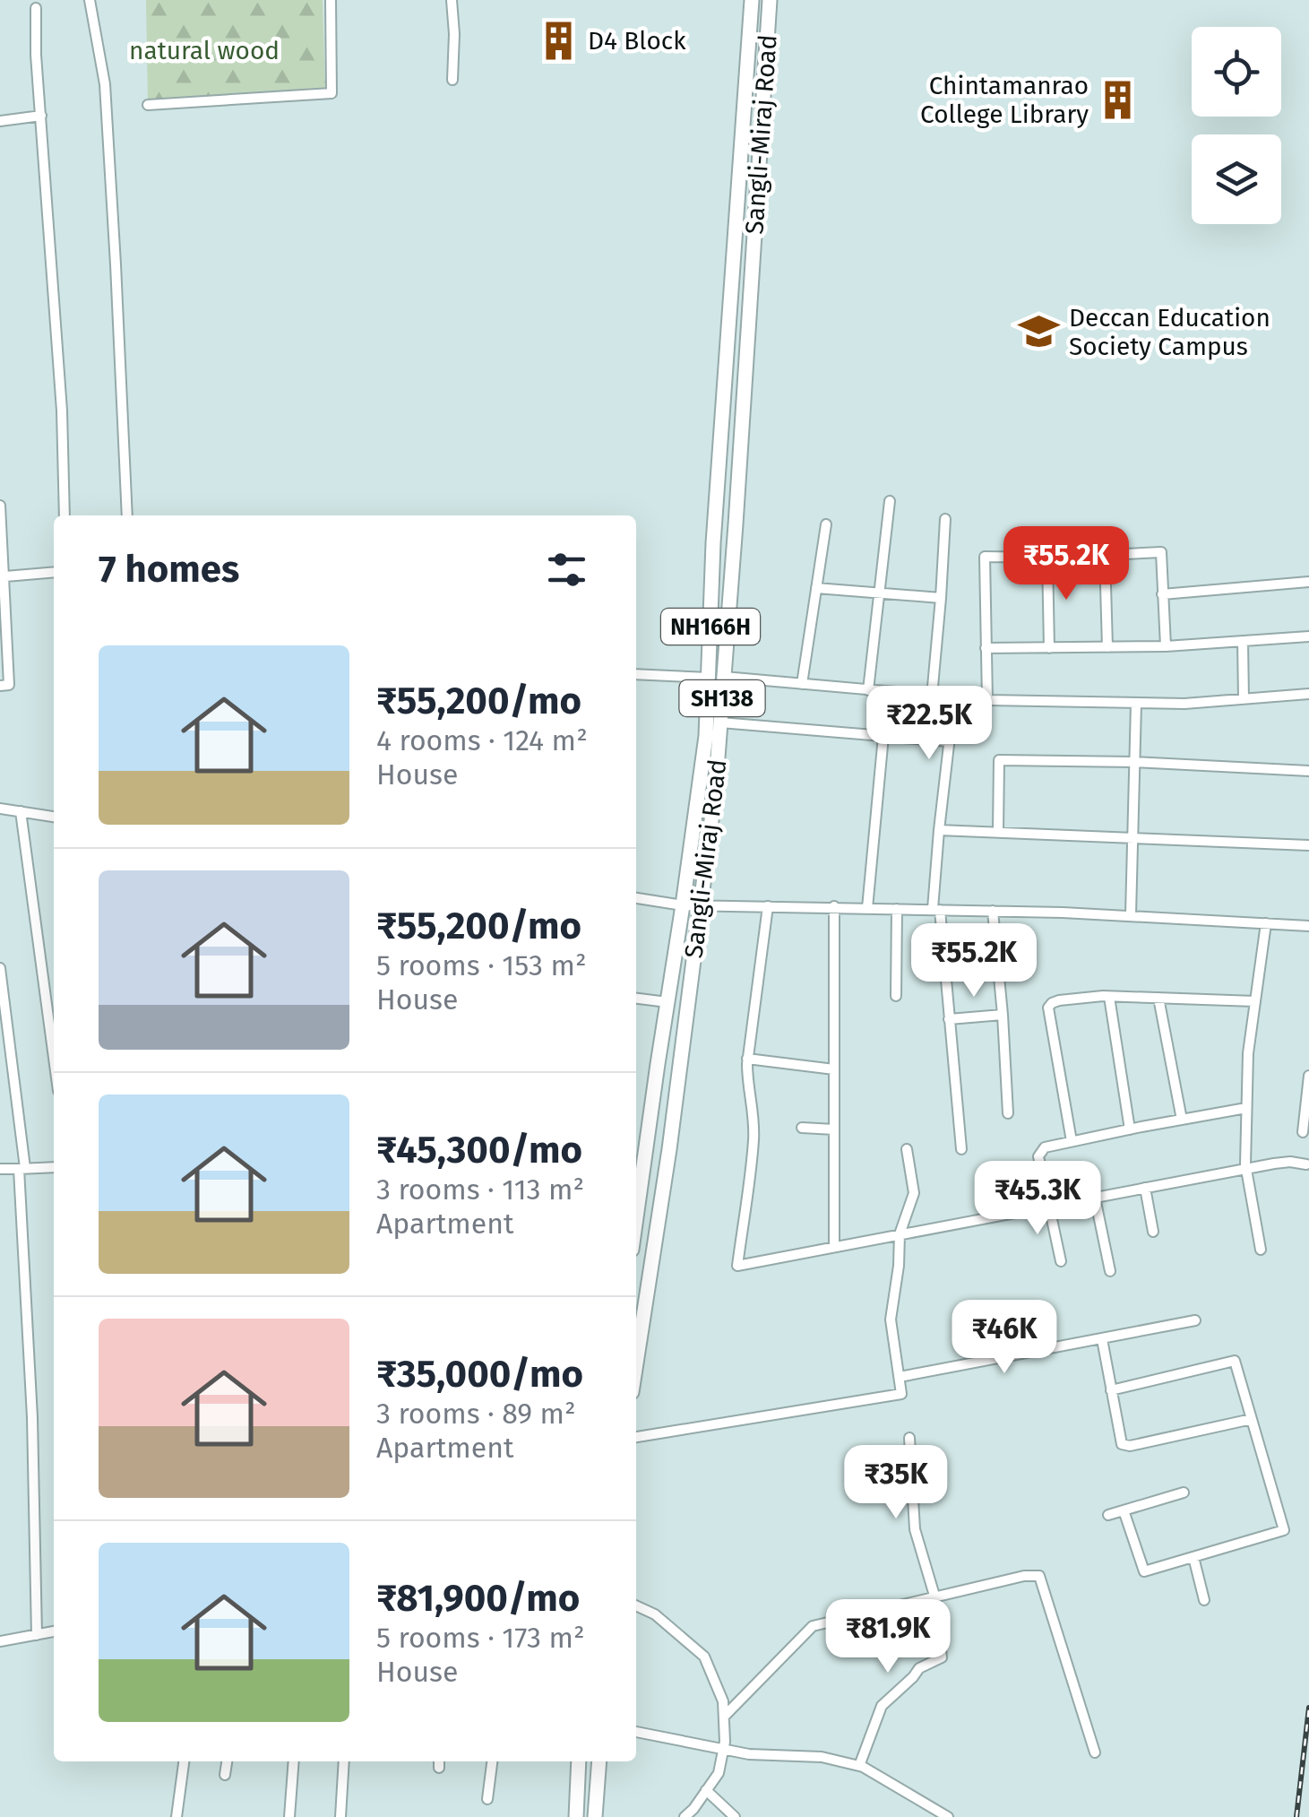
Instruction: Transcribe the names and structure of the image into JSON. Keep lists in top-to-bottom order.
{
  "streets": {
    "highway": ["Sangli-Miraj Road", "NH166H", "SH138"]
  },
  "parks": ["natural wood"],
  "places": {
    "building": ["D4 Block", "Chintamanrao College Library"],
    "school or university": ["Deccan Education Society Campus"]
  },
  "page": {
    "heading": "7 homes",
    "price": [
      "₹55.2K",
      "₹22.5K",
      "₹55.2K",
      "₹45.3K",
      "₹46K",
      "₹35K",
      "₹81.9K"
    ],
    "list": [
      {
        "name": "₹55,200/mo",
        "note": "4 rooms · 124 m² · House"
      },
      {
        "name": "₹55,200/mo",
        "note": "5 rooms · 153 m² · House"
      },
      {
        "name": "₹45,300/mo",
        "note": "3 rooms · 113 m² · Apartment"
      },
      {
        "name": "₹35,000/mo",
        "note": "3 rooms · 89 m² · Apartment"
      },
      {
        "name": "₹81,900/mo",
        "note": "5 rooms · 173 m² · House"
      }
    ]
  }
}
